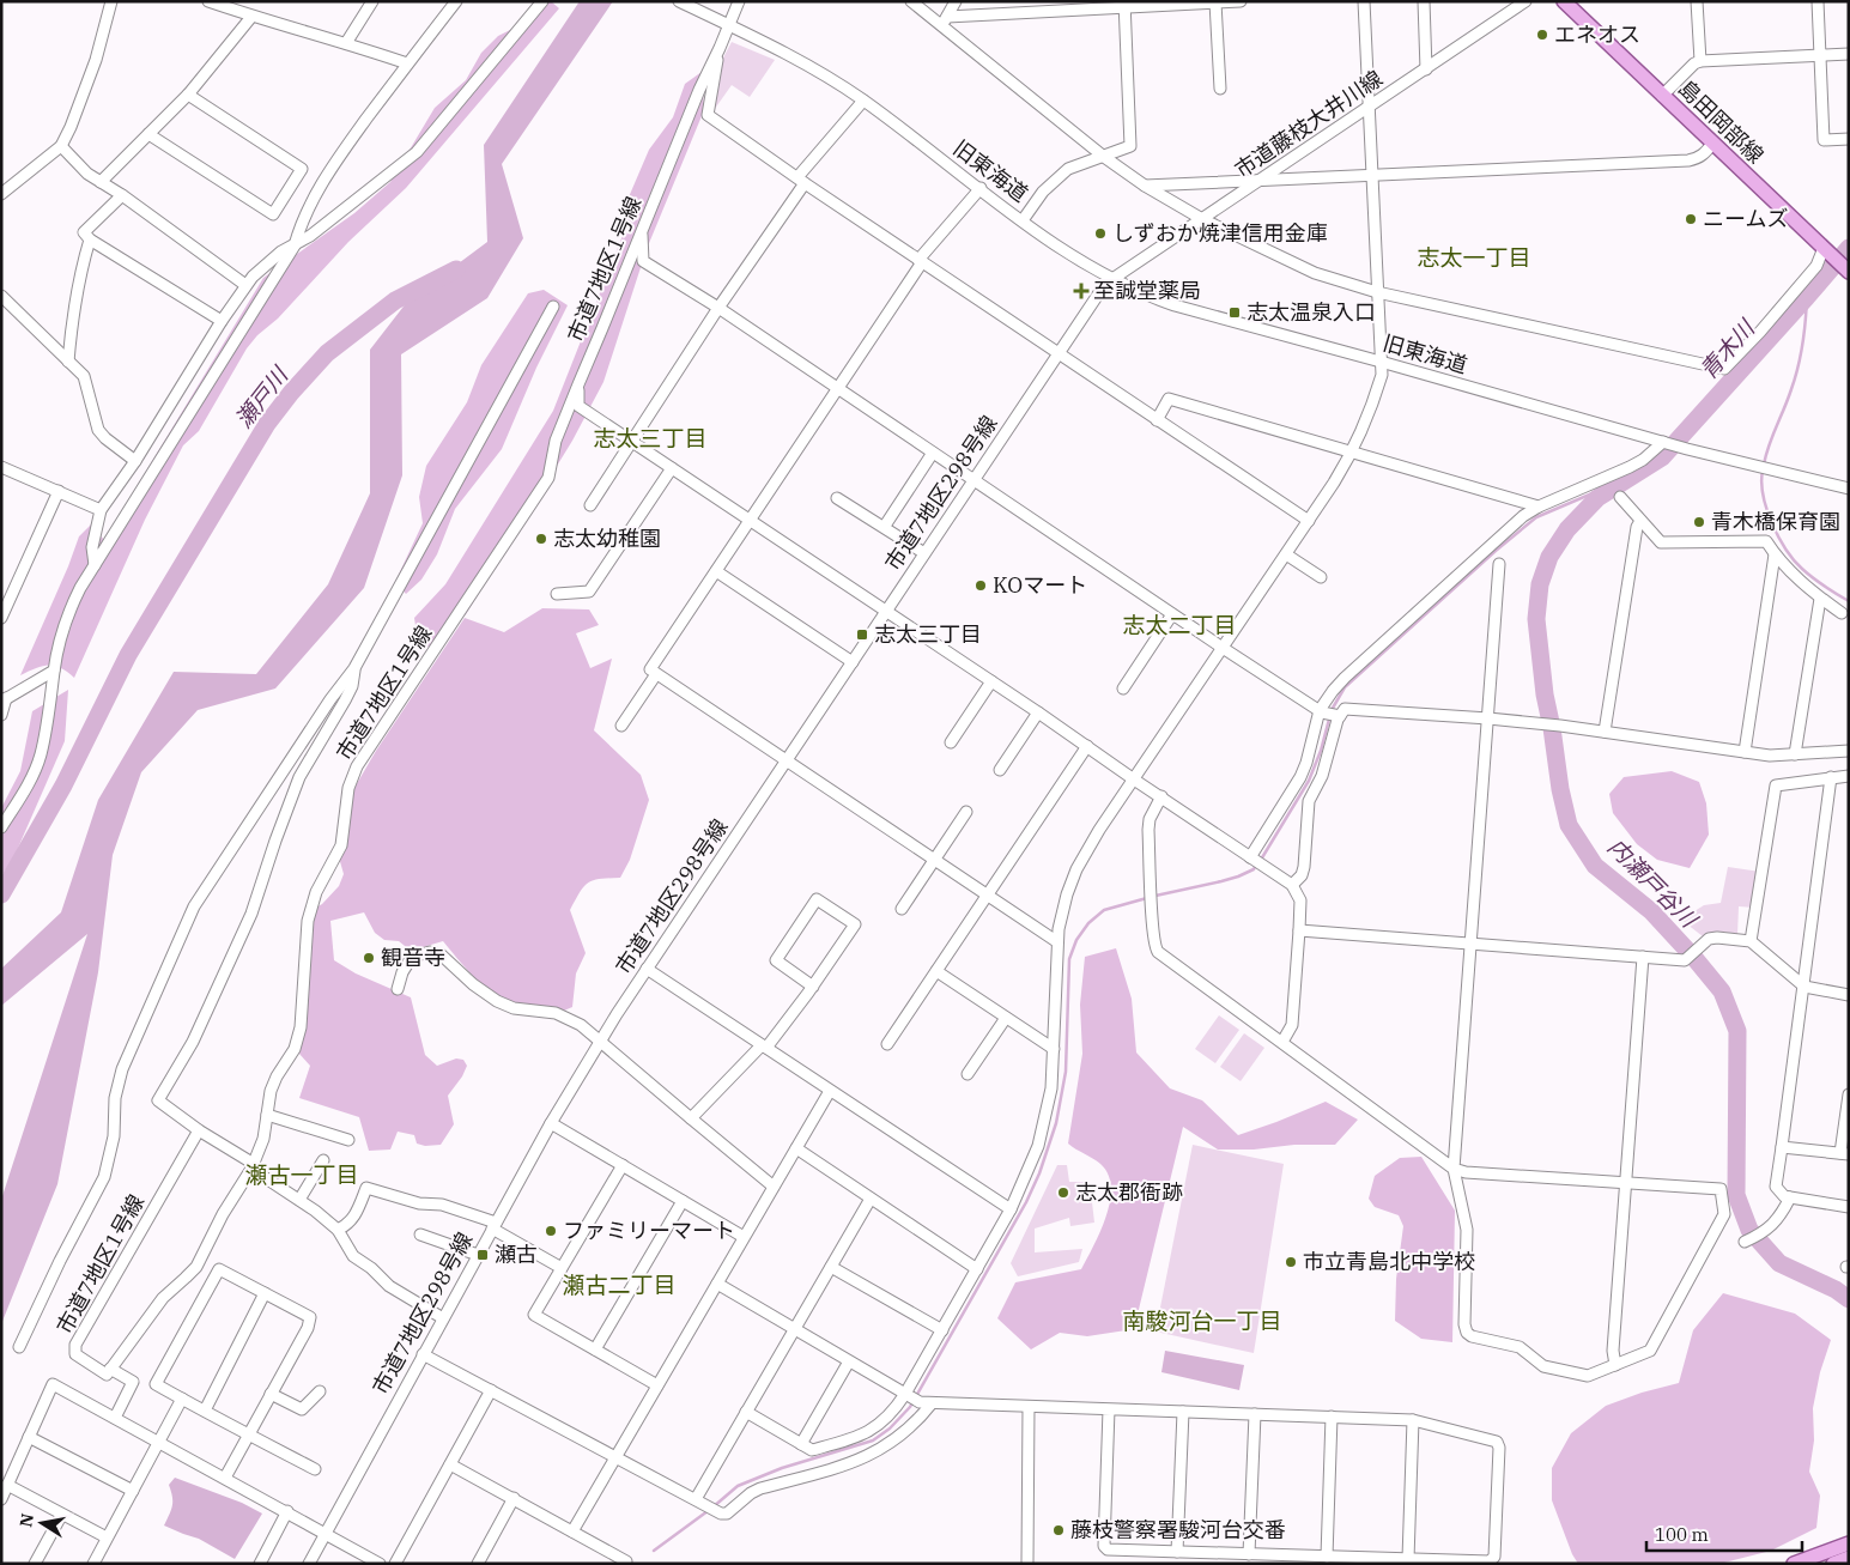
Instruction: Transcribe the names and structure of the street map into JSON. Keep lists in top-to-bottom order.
{
  "streets": {
    "main road": ["島田岡部線"],
    "street": [
      "市道藤枝大井川線",
      "旧東海道",
      "市道7地区1号線",
      "市道7地区298号線"
    ]
  },
  "crossings": [
    ["市道藤枝大井川線", "旧東海道"],
    ["市道藤枝大井川線", "市道7地区298号線"],
    ["旧東海道", "市道7地区1号線"],
    ["旧東海道", "市道7地区298号線"]
  ],
  "districts": [
    "志太一丁目",
    "志太三丁目",
    "志太二丁目",
    "瀬古一丁目",
    "瀬古二丁目",
    "南駿河台一丁目"
  ],
  "water": ["青木川", "瀬戸川", "内瀬戸谷川"],
  "places": {
    "other": [
      "エネオス",
      "ニームズ",
      "しずおか焼津信用金庫",
      "青木橋保育園",
      "志太幼稚園",
      "KOマート",
      "観音寺",
      "志太郡衙跡",
      "ファミリーマート",
      "市立青島北中学校",
      "藤枝警察署駿河台交番"
    ],
    "health": ["至誠堂薬局"],
    "transit": ["志太温泉入口", "志太三丁目", "瀬古"]
  },
  "scale_bar": "100 m",
  "north": "left"
}
